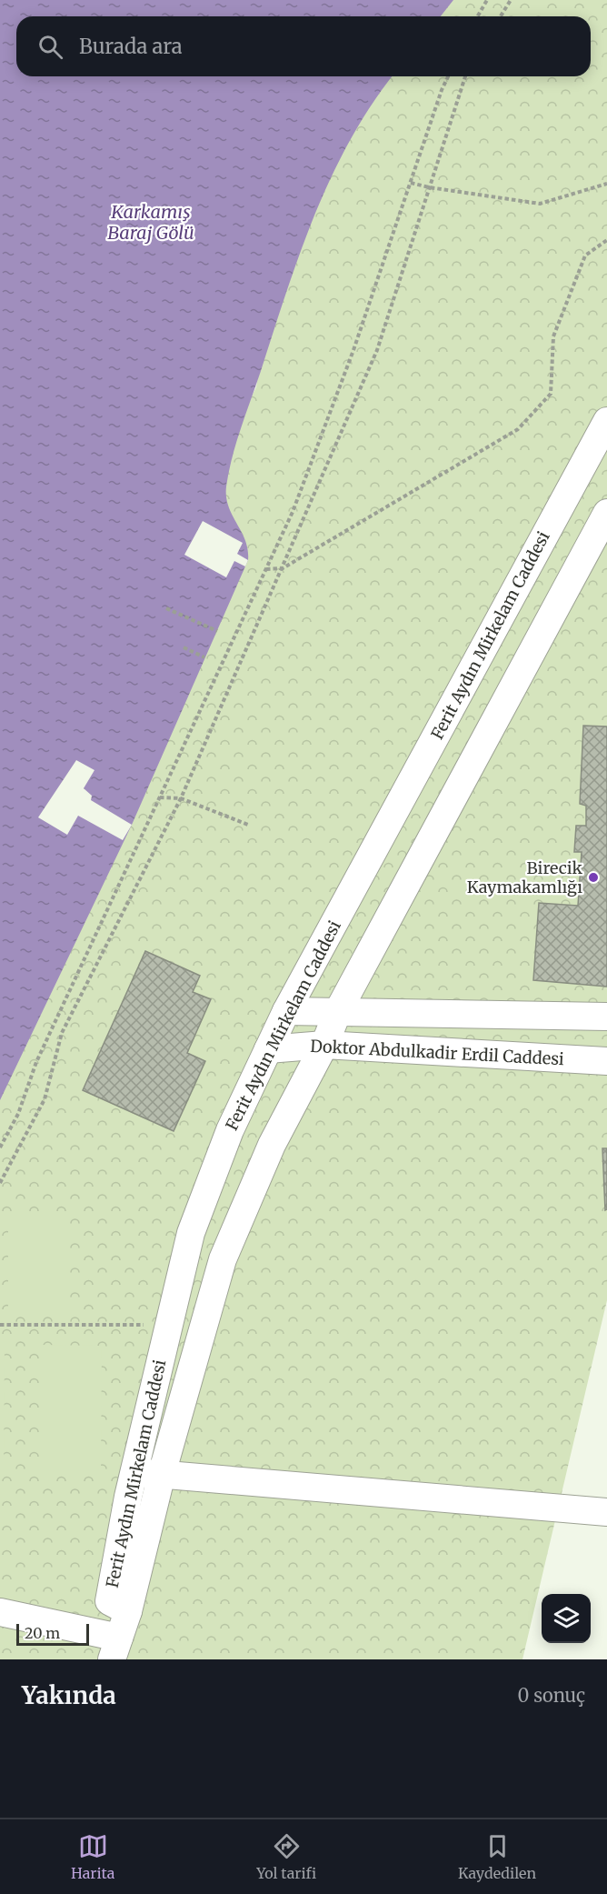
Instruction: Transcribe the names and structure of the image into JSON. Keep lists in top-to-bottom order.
{
  "streets": {
    "street": ["Ferit Aydın Mirkelam Caddesi", "Doktor Abdulkadir Erdil Caddesi"]
  },
  "crossings": [
    ["Ferit Aydın Mirkelam Caddesi", "Doktor Abdulkadir Erdil Caddesi"]
  ],
  "water": ["Karkamış Baraj Gölü"],
  "places": ["Birecik Kaymakamlığı"],
  "scale_bar": "20 m",
  "page": {
    "search": "Burada ara",
    "scale": "20 m",
    "heading": ["Yakında", "0 sonuç"],
    "nav": ["Harita", "Yol tarifi", "Kaydedilen"]
  }
}
